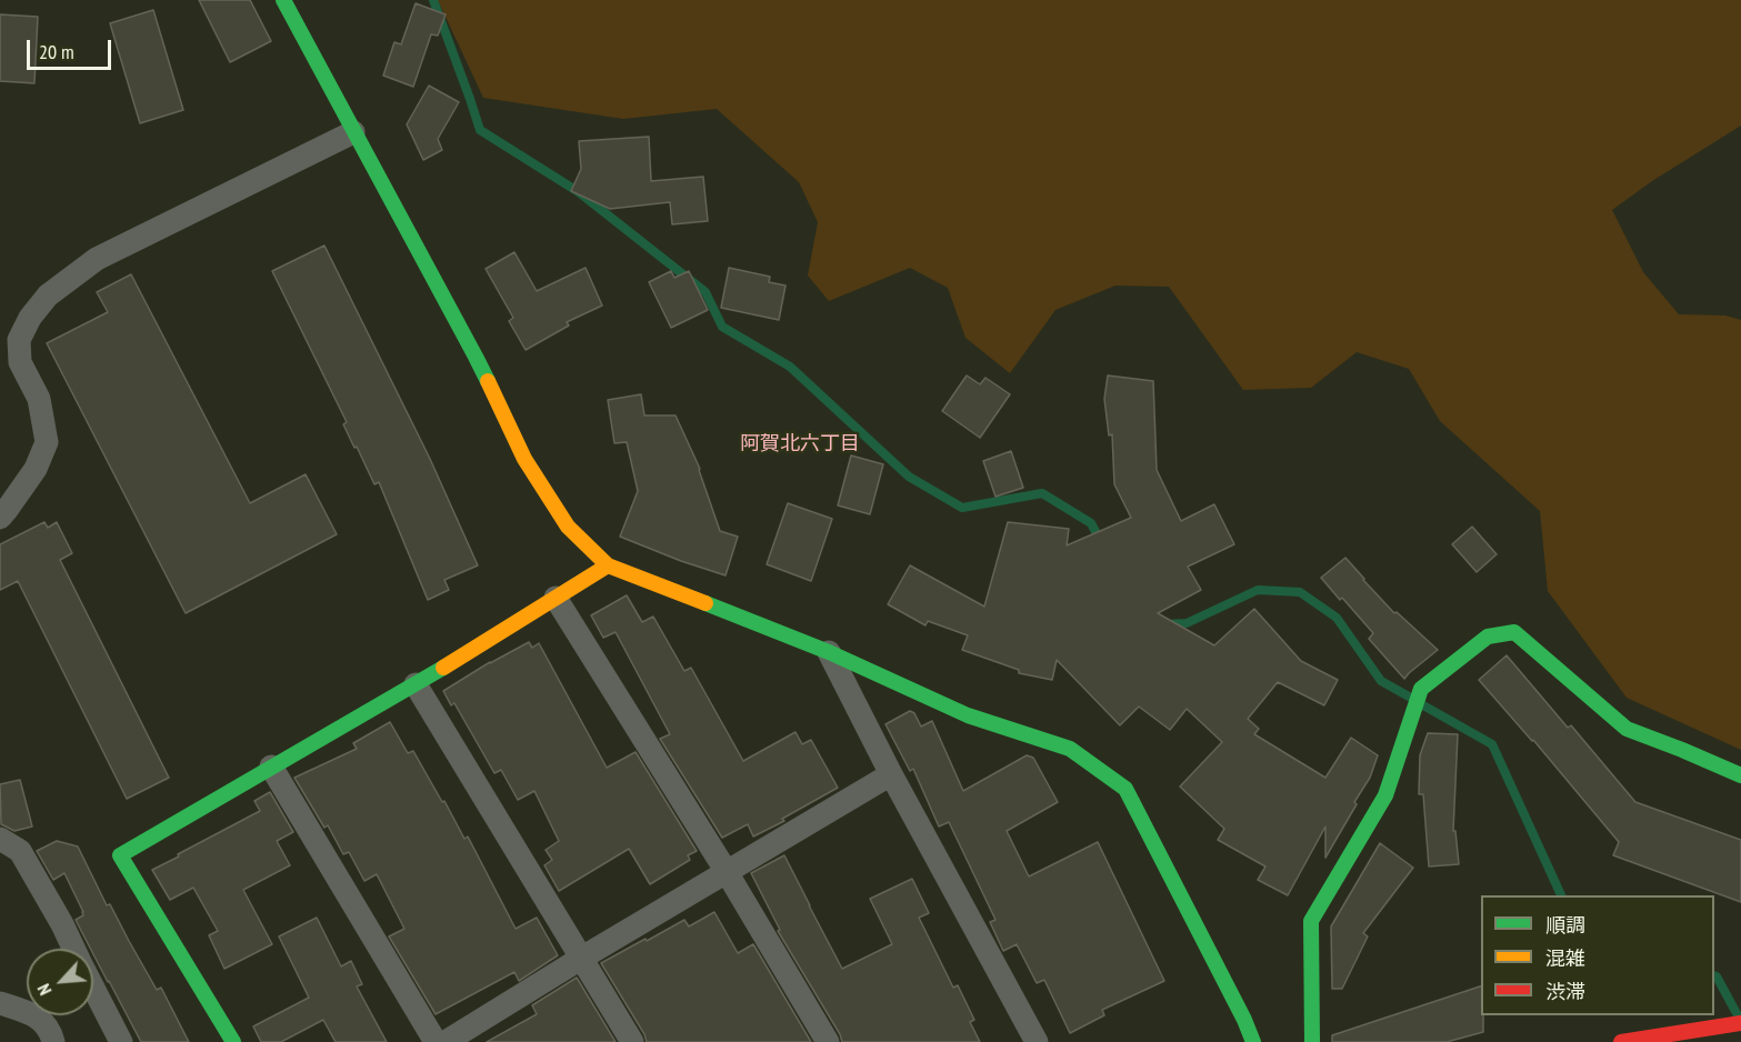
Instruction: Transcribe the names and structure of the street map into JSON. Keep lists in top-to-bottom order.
{
  "districts": ["阿賀北六丁目"],
  "legend": ["順調", "混雑", "渋滞"],
  "scale_bar": "20 m",
  "north": "bottom left"
}
